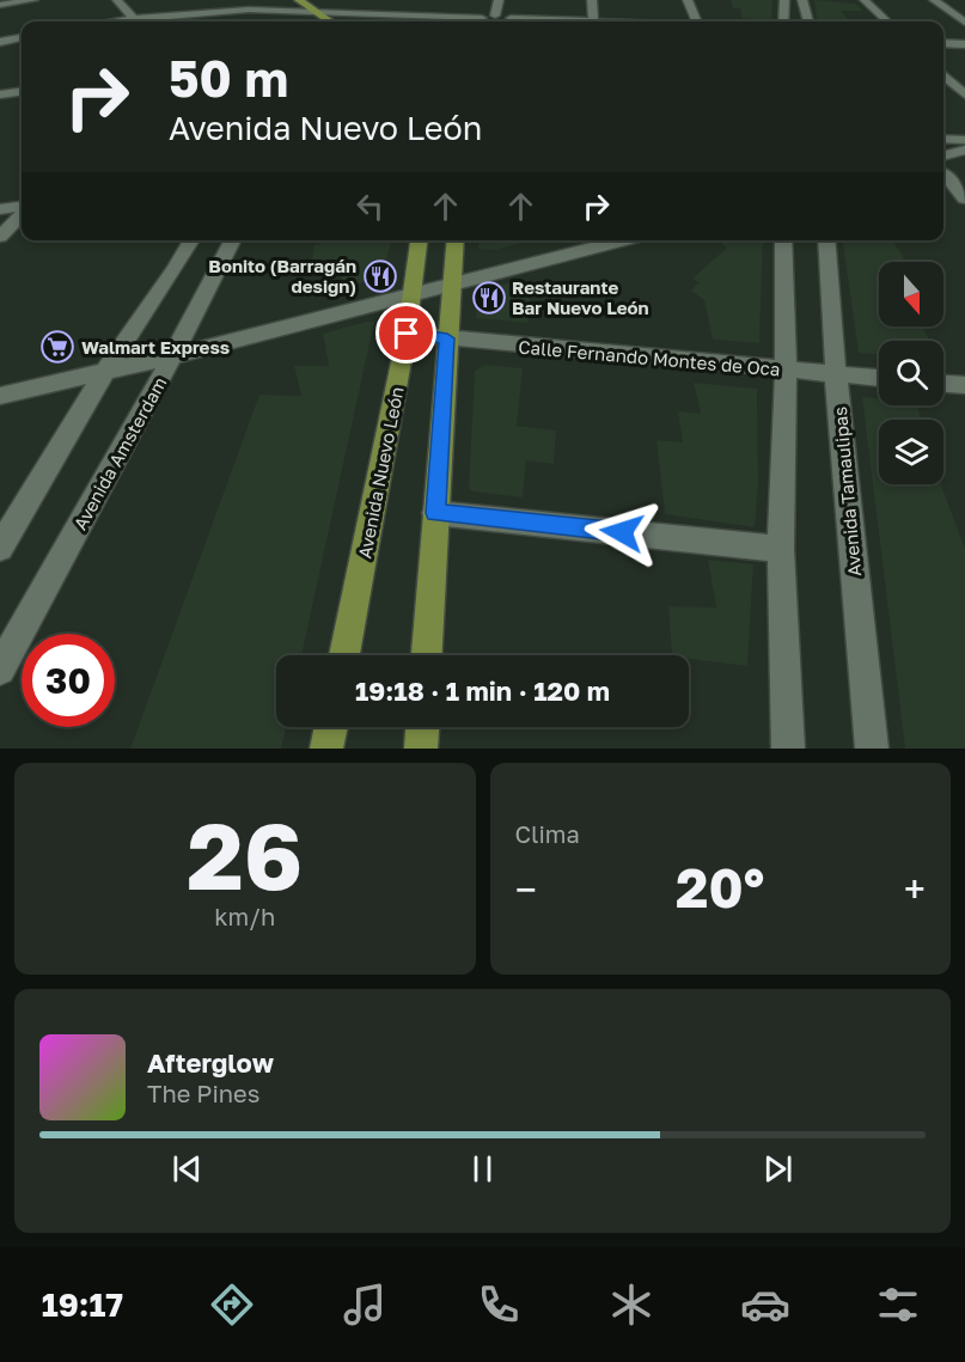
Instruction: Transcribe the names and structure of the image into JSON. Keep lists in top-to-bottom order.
{
  "streets": {
    "main road": ["Avenida Nuevo León"],
    "street": ["Calle Fernando Montes de Oca", "Avenida Amsterdam", "Avenida Tamaulipas"]
  },
  "crossings": [
    ["Calle Fernando Montes de Oca", "Avenida Nuevo León"],
    ["Calle Fernando Montes de Oca", "Avenida Tamaulipas"]
  ],
  "places": {
    "restaurant": ["Bonito (Barragán design)", "Restaurante Bar Nuevo León"],
    "supermarket": ["Walmart Express"]
  },
  "north": "bottom",
  "page": {
    "turn": ["50 m", "Avenida Nuevo León"],
    "limit": "30",
    "trip": "19:18 · 1 min · 120 m",
    "tile": [
      ["26", "km/h"],
      "Clima"
    ],
    "heat": ["−", "20°", "+"],
    "song": ["Afterglow", "The Pines"],
    "tabs": "19:17"
  }
}
